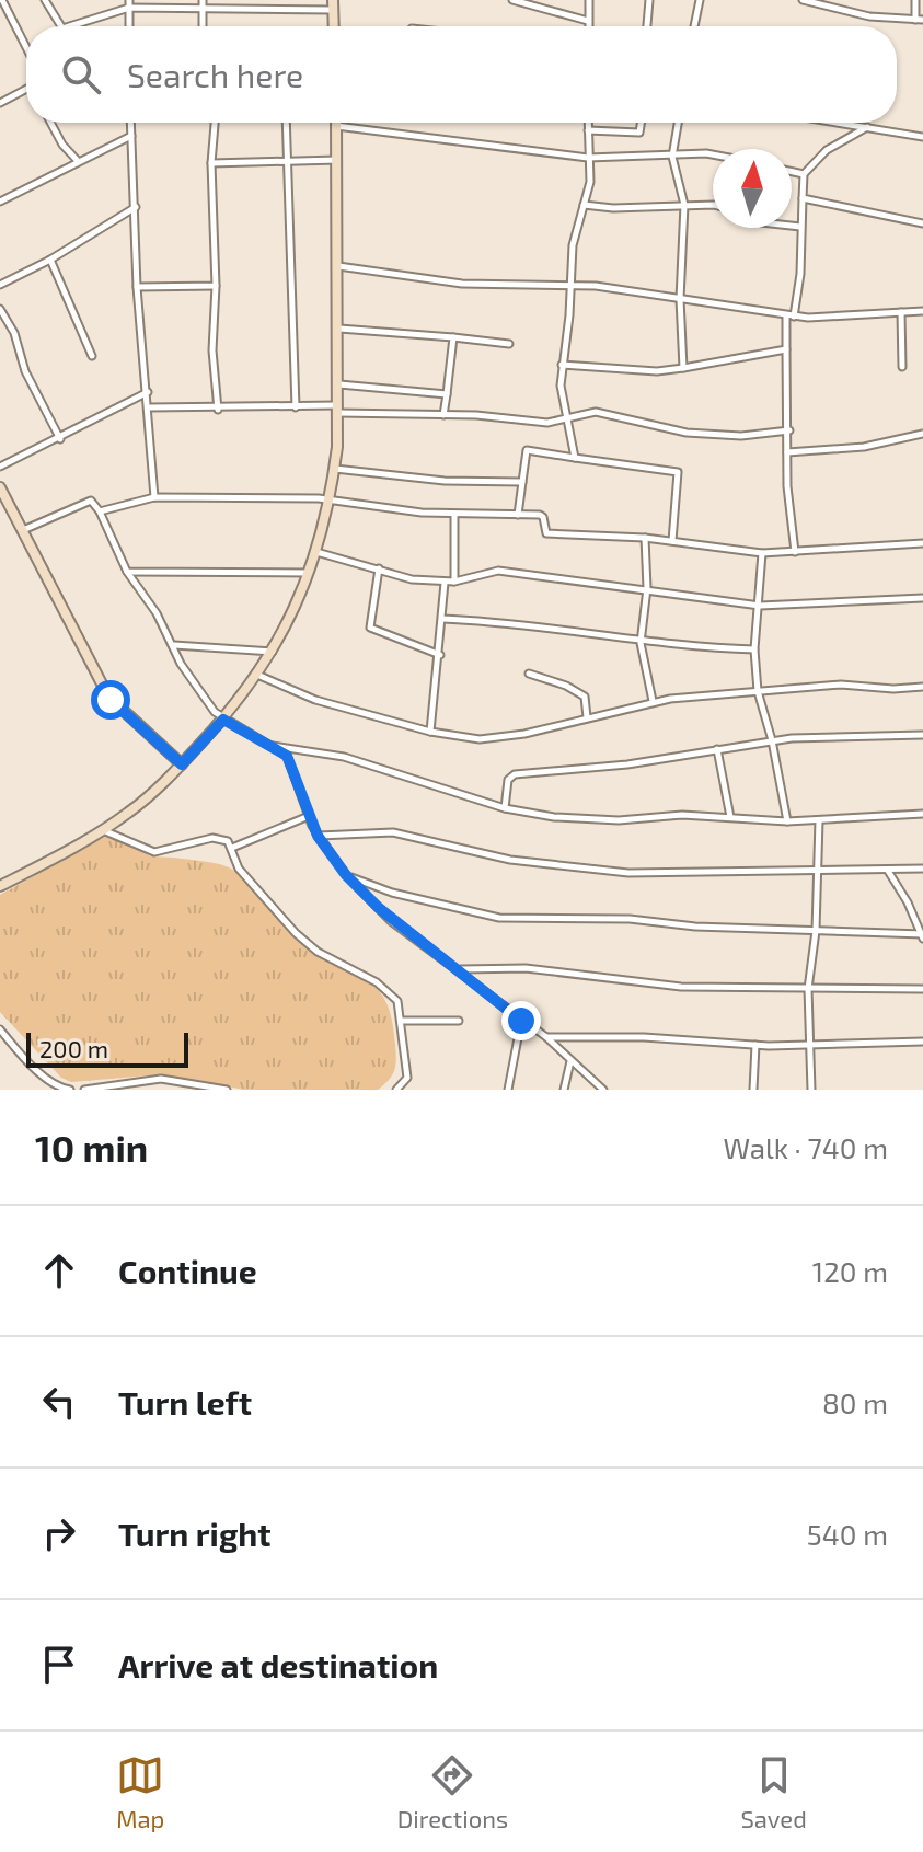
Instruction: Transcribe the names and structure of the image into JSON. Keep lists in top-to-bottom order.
{
  "scale_bar": "200 m",
  "north": "top",
  "page": {
    "search": "Search here",
    "scale": "200 m",
    "heading": ["10 min", "Walk · 740 m"],
    "list": [
      ["Continue", "120 m"],
      ["Turn left", "80 m"],
      ["Turn right", "540 m"],
      "Arrive at destination"
    ],
    "nav": ["Map", "Directions", "Saved"]
  }
}
